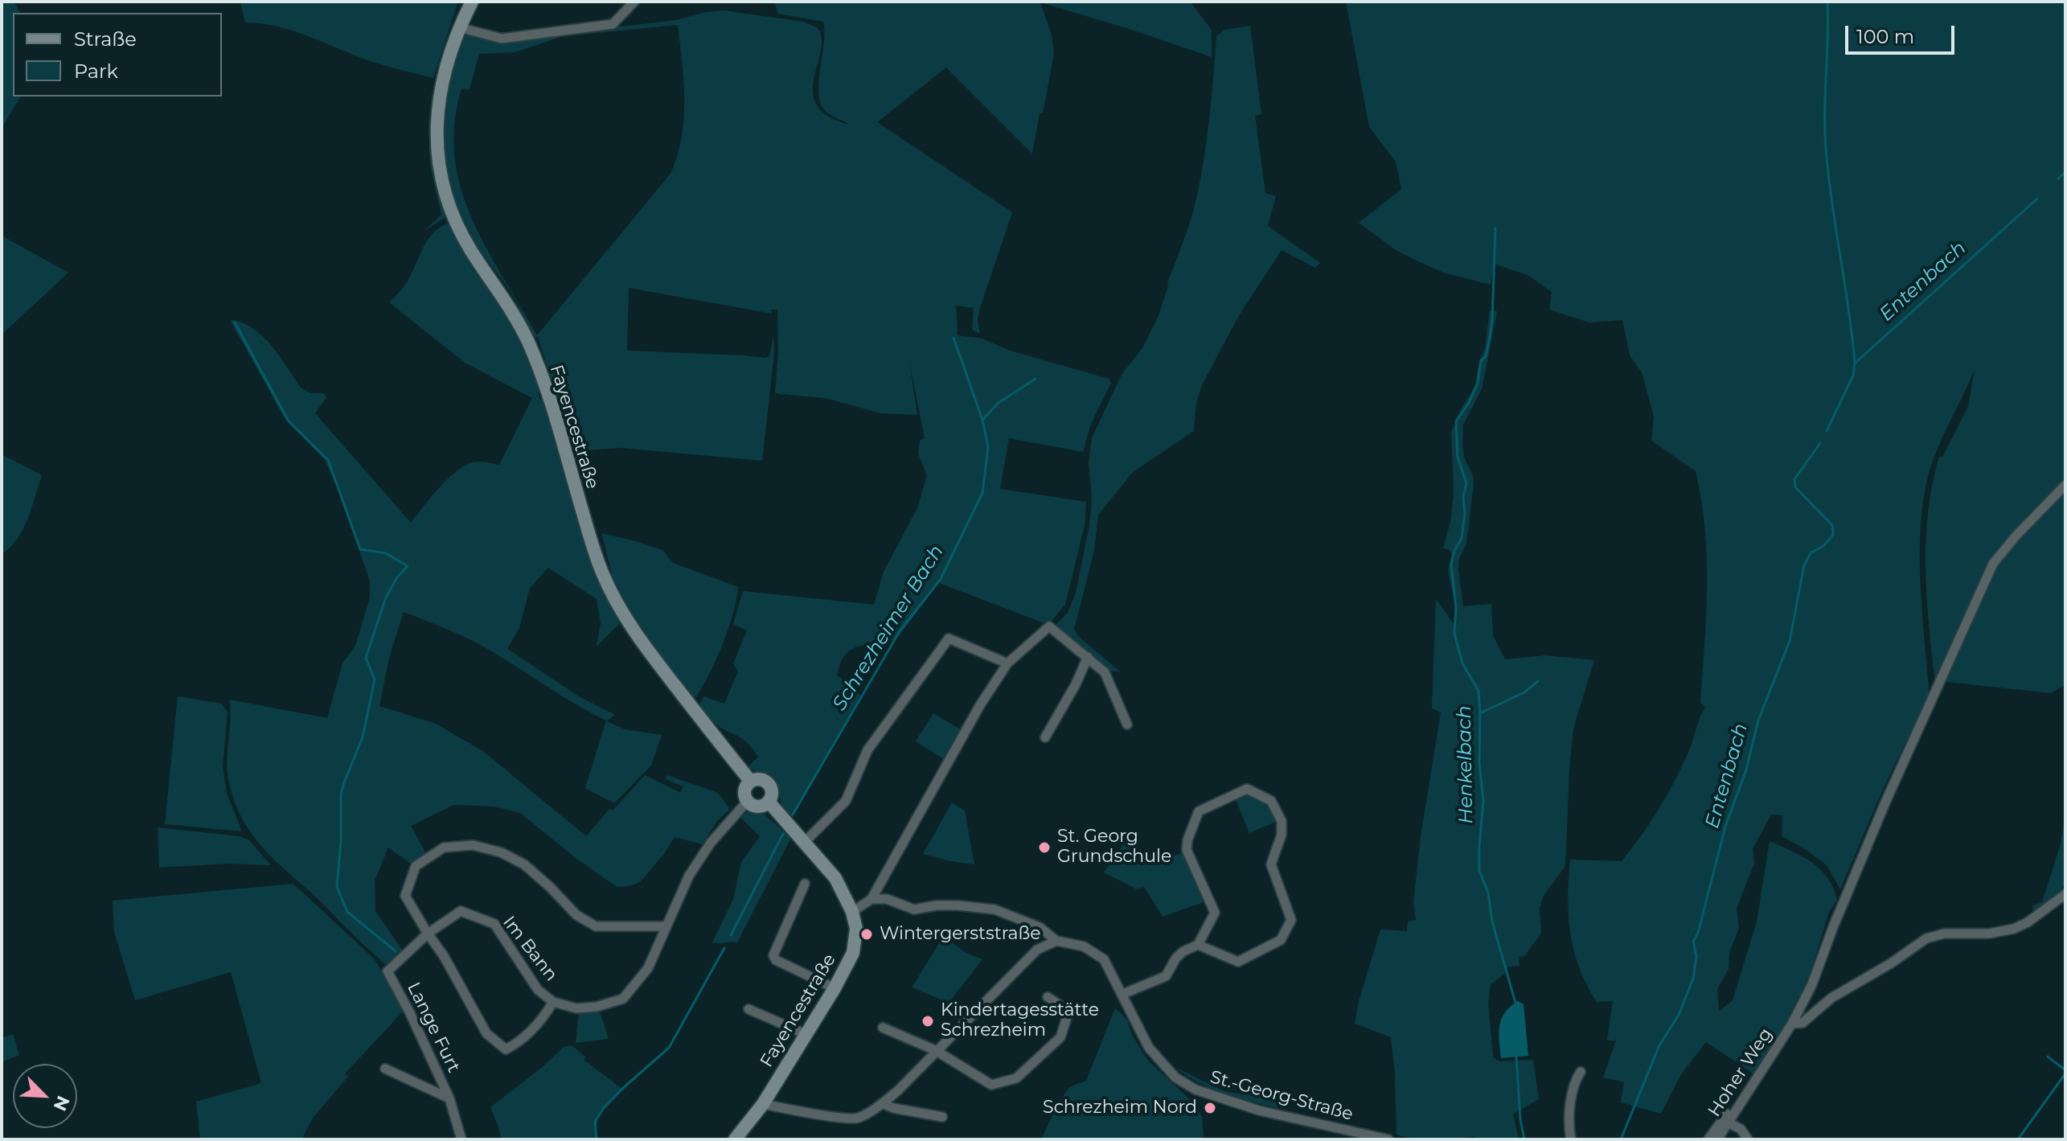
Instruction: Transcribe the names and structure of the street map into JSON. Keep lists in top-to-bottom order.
{
  "streets": {
    "street": [
      "Fayencestraße",
      "Im Bann",
      "Lange Furt",
      "Hoher Weg",
      "St.-Georg-Straße"
    ]
  },
  "crossings": [
    ["Fayencestraße", "Im Bann"],
    ["Im Bann", "Lange Furt"]
  ],
  "water": ["Entenbach", "Schrezheimer Bach", "Henkelbach"],
  "places": [
    "St. Georg Grundschule",
    "Wintergerststraße",
    "Kindertagesstätte Schrezheim",
    "Schrezheim Nord"
  ],
  "legend": ["Straße", "Park"],
  "scale_bar": "100 m",
  "north": "bottom right"
}
